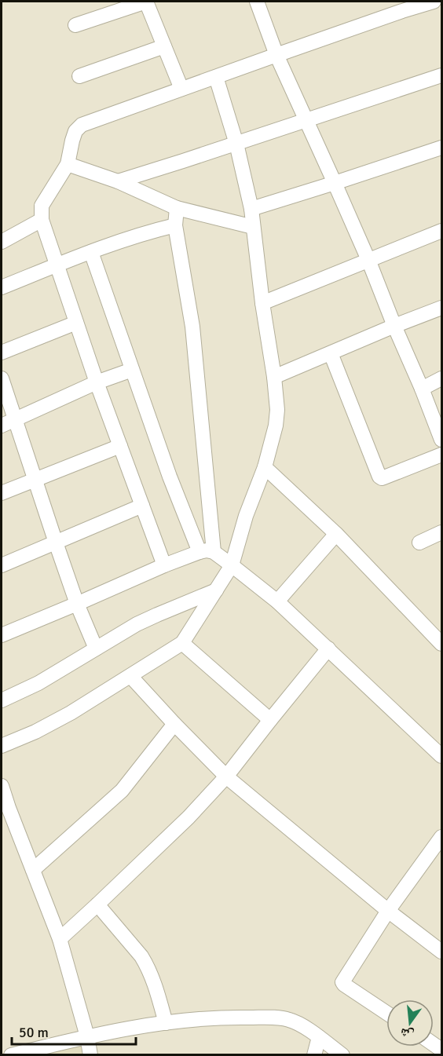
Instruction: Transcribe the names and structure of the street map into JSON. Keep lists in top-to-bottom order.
{
  "scale_bar": "50 m",
  "north": "bottom"
}
